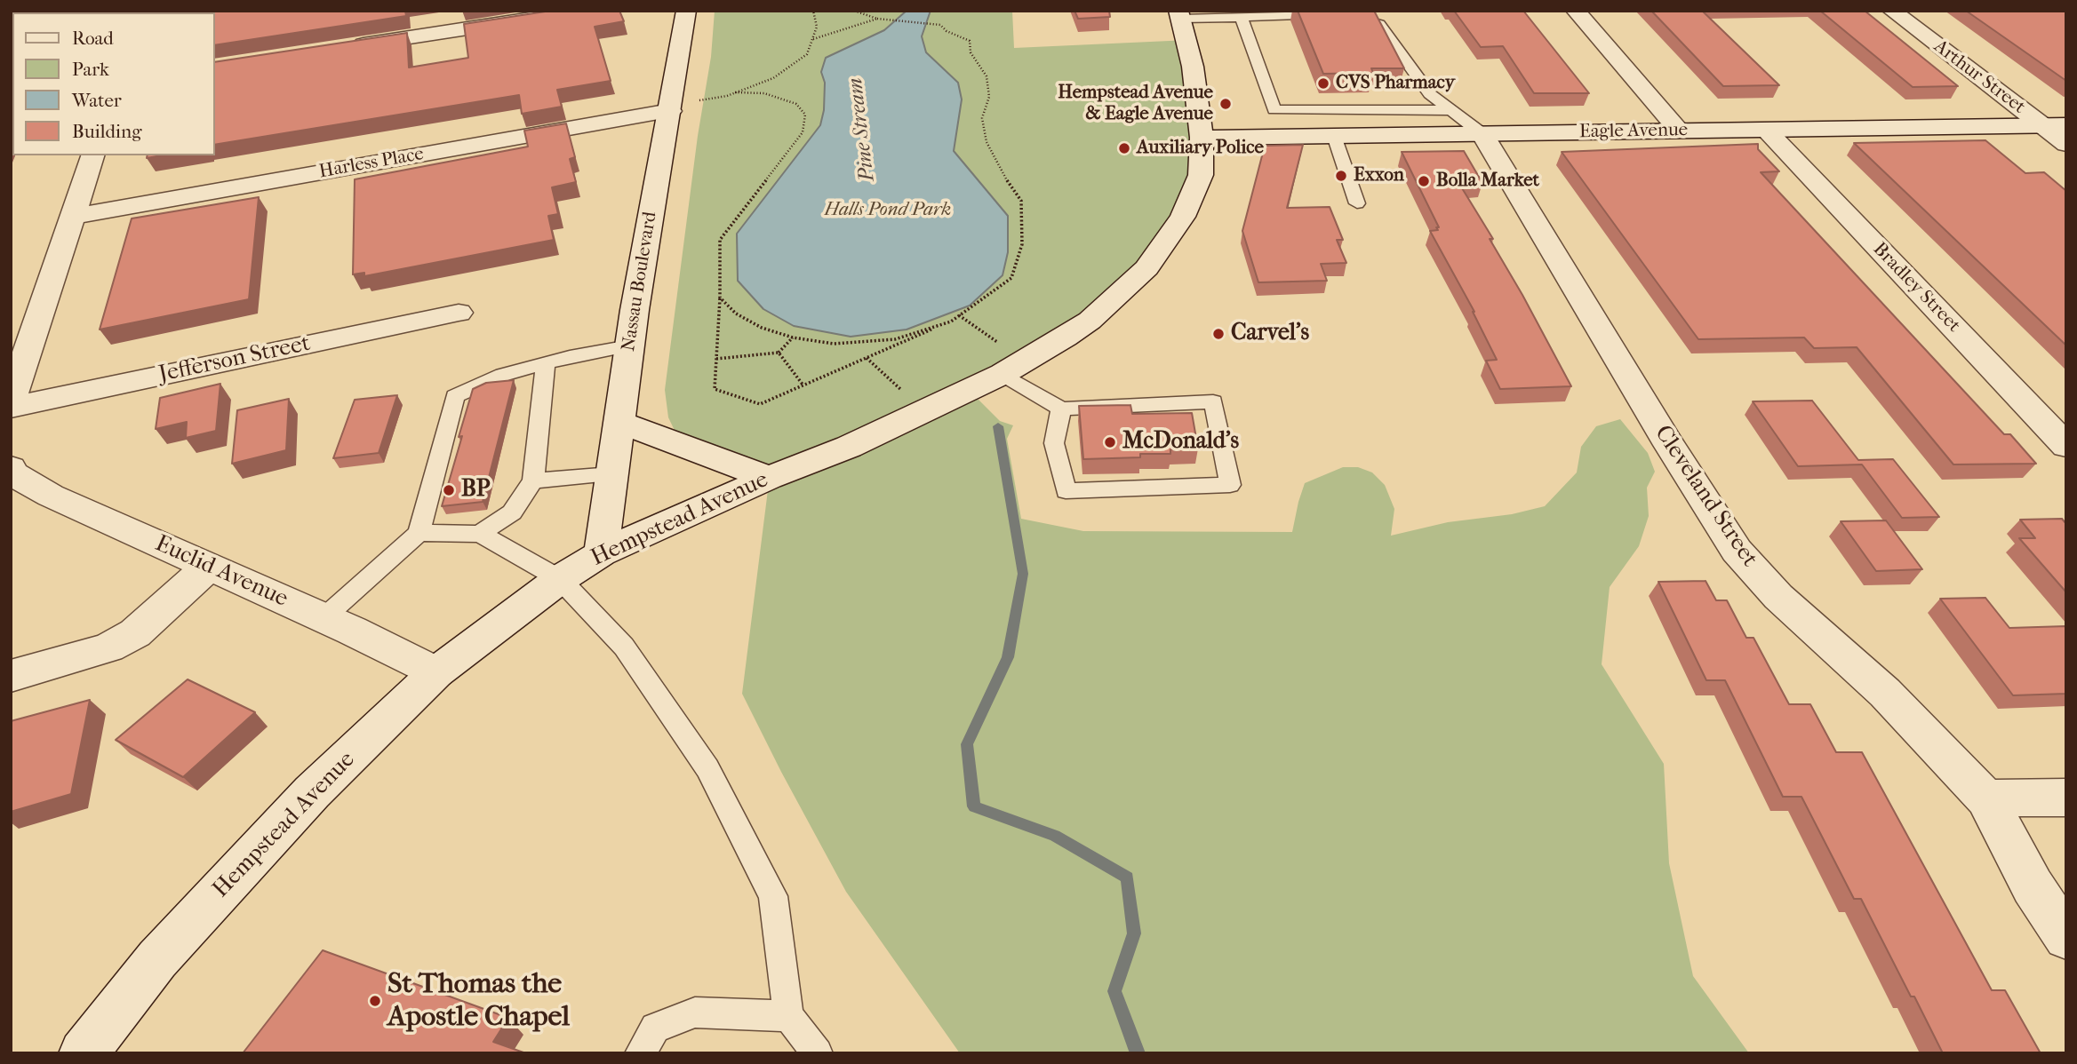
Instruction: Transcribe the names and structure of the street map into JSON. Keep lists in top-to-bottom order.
{
  "streets": {
    "street": [
      "Arthur Street",
      "Eagle Avenue",
      "Harless Place",
      "Nassau Boulevard",
      "Bradley Street",
      "Jefferson Street",
      "Cleveland Street",
      "Hempstead Avenue",
      "Euclid Avenue"
    ]
  },
  "crossings": [
    ["Arthur Street", "Eagle Avenue"],
    ["Eagle Avenue", "Bradley Street"],
    ["Eagle Avenue", "Cleveland Street"],
    ["Eagle Avenue", "Hempstead Avenue"],
    ["Harless Place", "Nassau Boulevard"],
    ["Nassau Boulevard", "Hempstead Avenue"],
    ["Hempstead Avenue", "Euclid Avenue"]
  ],
  "water": ["Pine Stream"],
  "parks": ["Halls Pond Park"],
  "places": [
    "CVS Pharmacy",
    "Hempstead Avenue & Eagle Avenue",
    "Auxiliary Police",
    "Exxon",
    "Bolla Market",
    "Carvel's",
    "McDonald's",
    "BP",
    "St Thomas the Apostle Chapel"
  ],
  "legend": [
    "Road",
    "Park",
    "Water",
    "Building"
  ]
}
